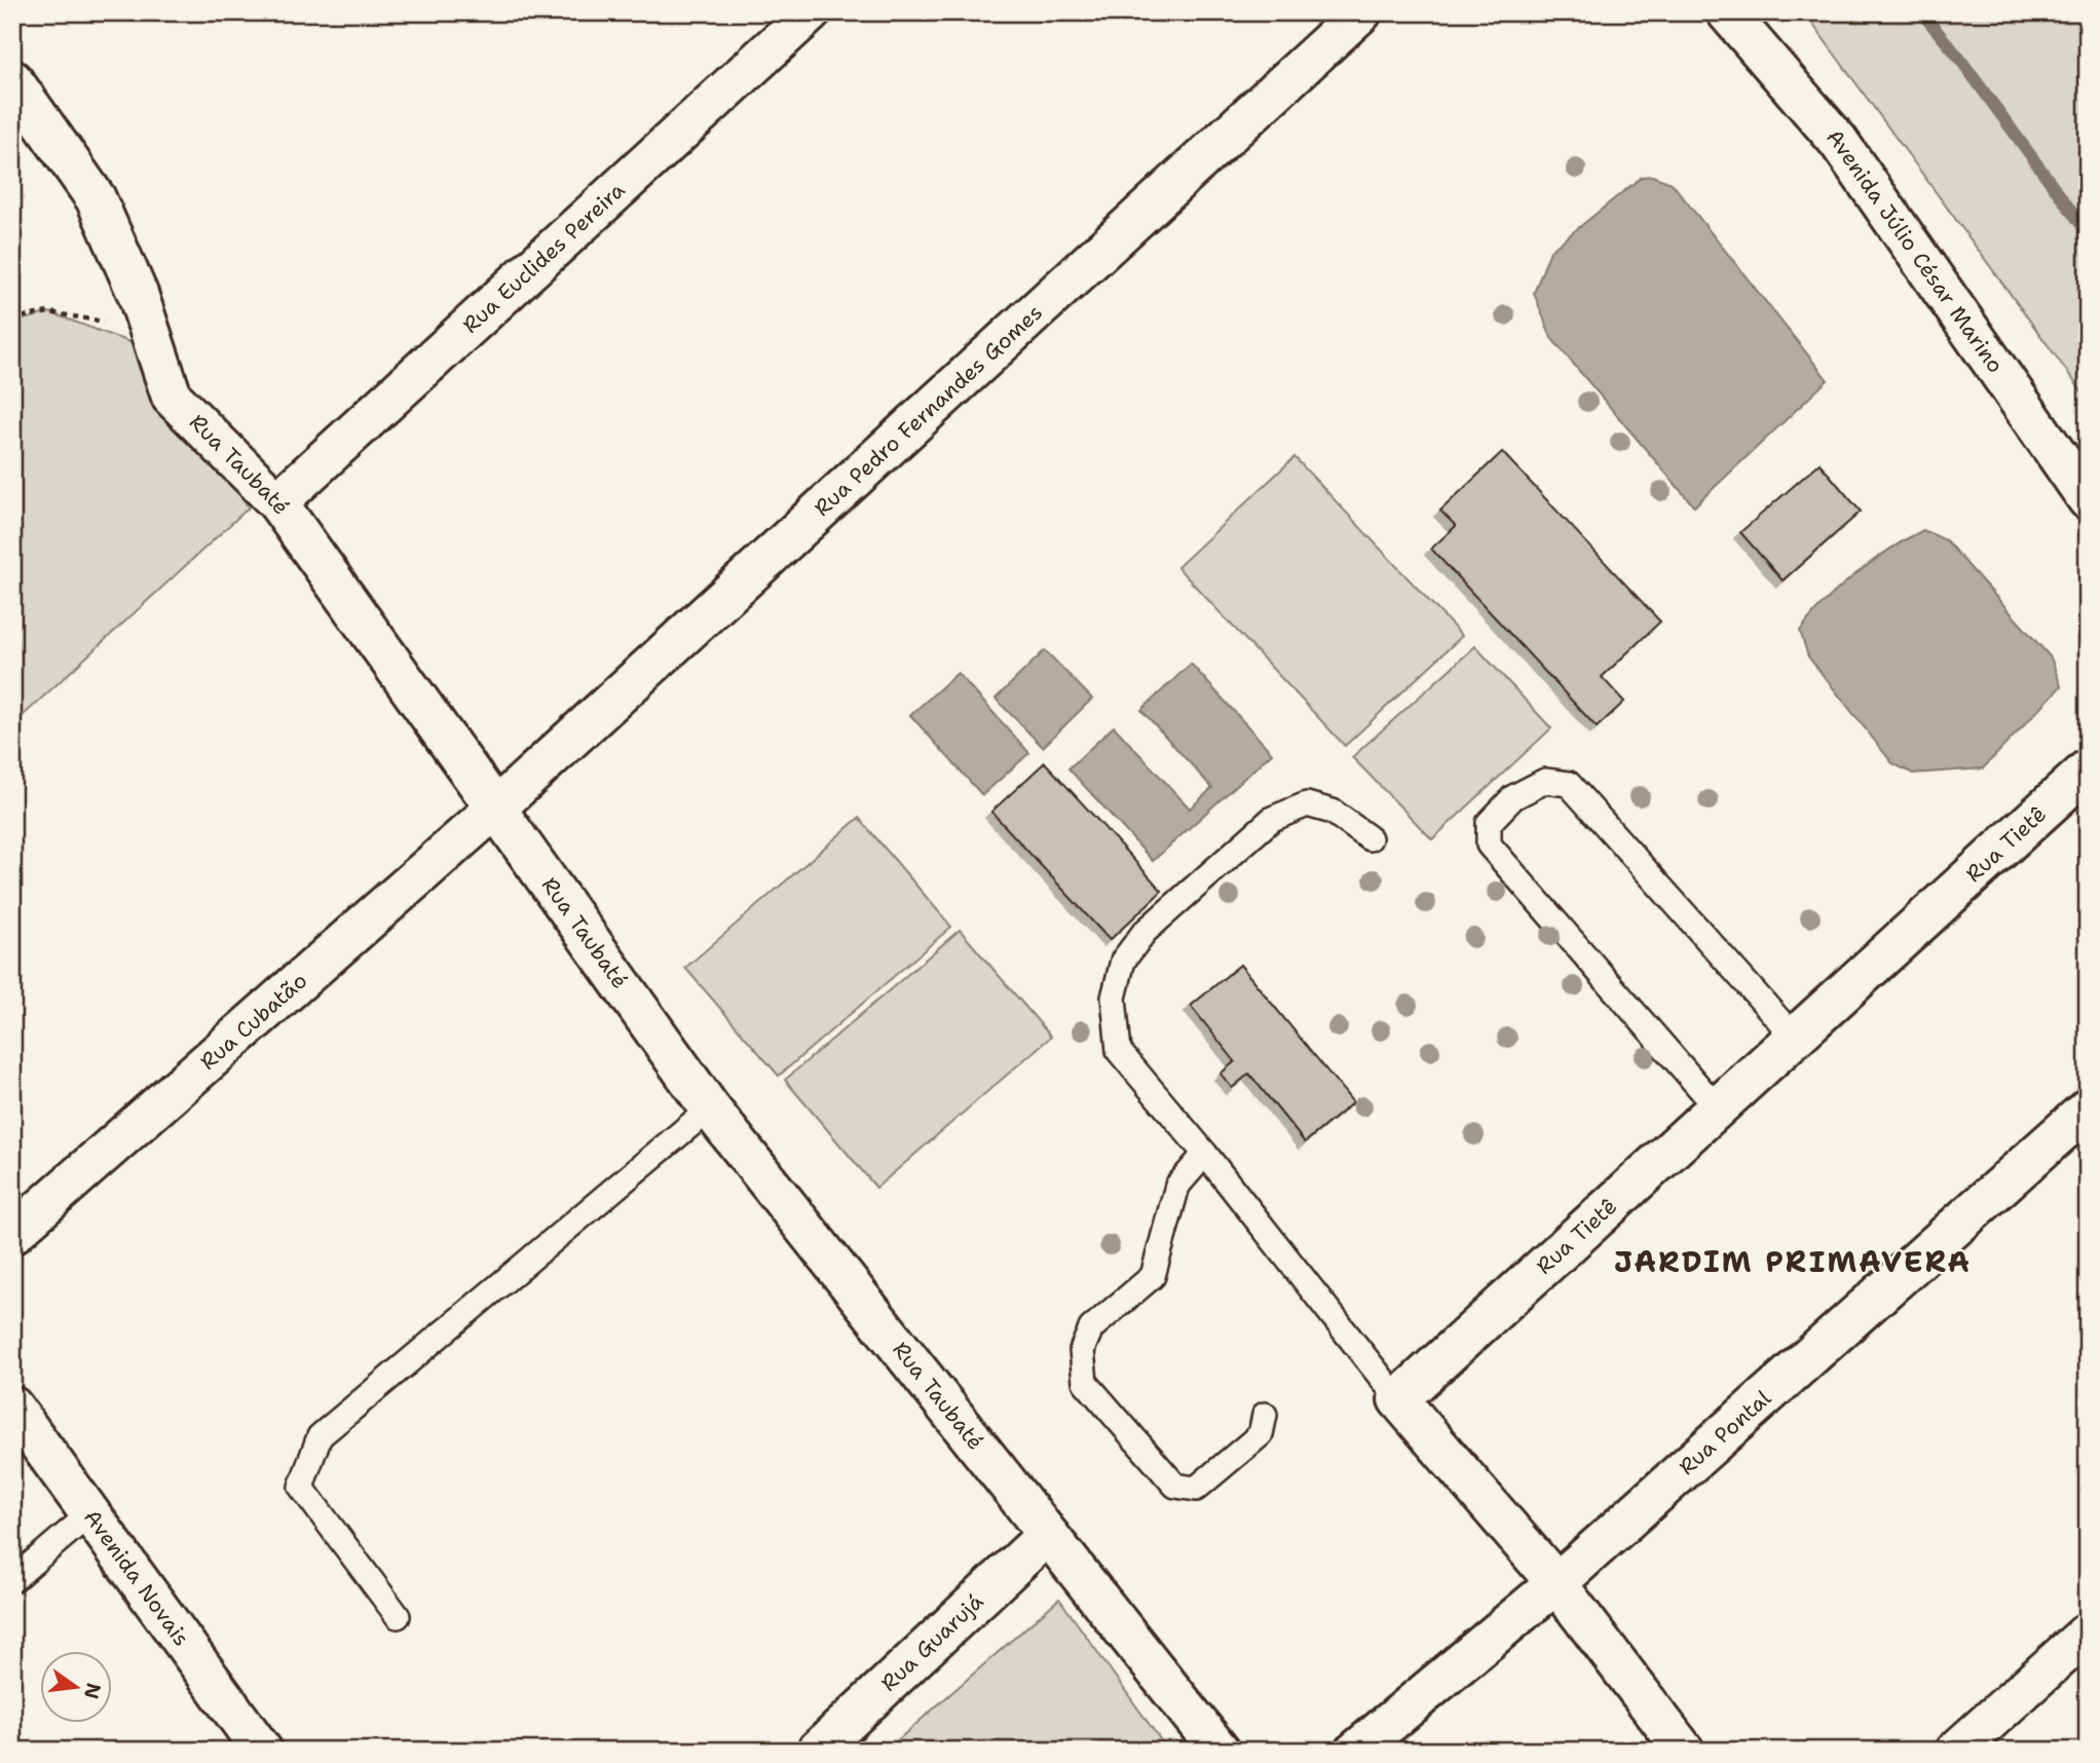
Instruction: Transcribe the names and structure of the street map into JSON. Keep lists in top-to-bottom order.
{
  "streets": {
    "street": [
      "Avenida Júlio César Marino",
      "Rua Euclides Pereira",
      "Rua Pedro Fernandes Gomes",
      "Rua Taubaté",
      "Rua Tietê",
      "Rua Cubatão",
      "Rua Pontal",
      "Avenida Novais",
      "Rua Guarujá"
    ]
  },
  "crossings": [
    ["Rua Euclides Pereira", "Rua Taubaté"],
    ["Rua Pedro Fernandes Gomes", "Rua Taubaté"],
    ["Rua Pedro Fernandes Gomes", "Rua Cubatão"],
    ["Rua Taubaté", "Rua Cubatão"],
    ["Rua Taubaté", "Rua Guarujá"]
  ],
  "districts": ["JARDIM PRIMAVERA"],
  "north": "right"
}
